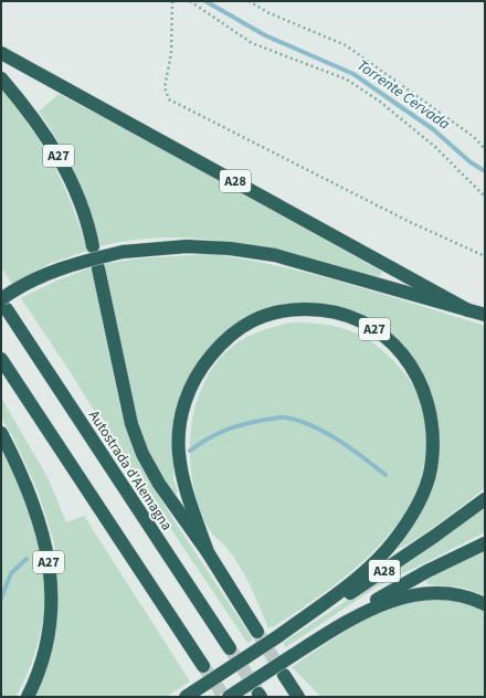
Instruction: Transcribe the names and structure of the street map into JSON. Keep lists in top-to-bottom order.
{
  "streets": {
    "highway": ["A27", "A28", "Autostrada d'Alemagna"]
  },
  "crossings": [
    ["A27", "A28"],
    ["A28", "Autostrada d'Alemagna"]
  ],
  "water": ["Torrente Cervada"]
}
